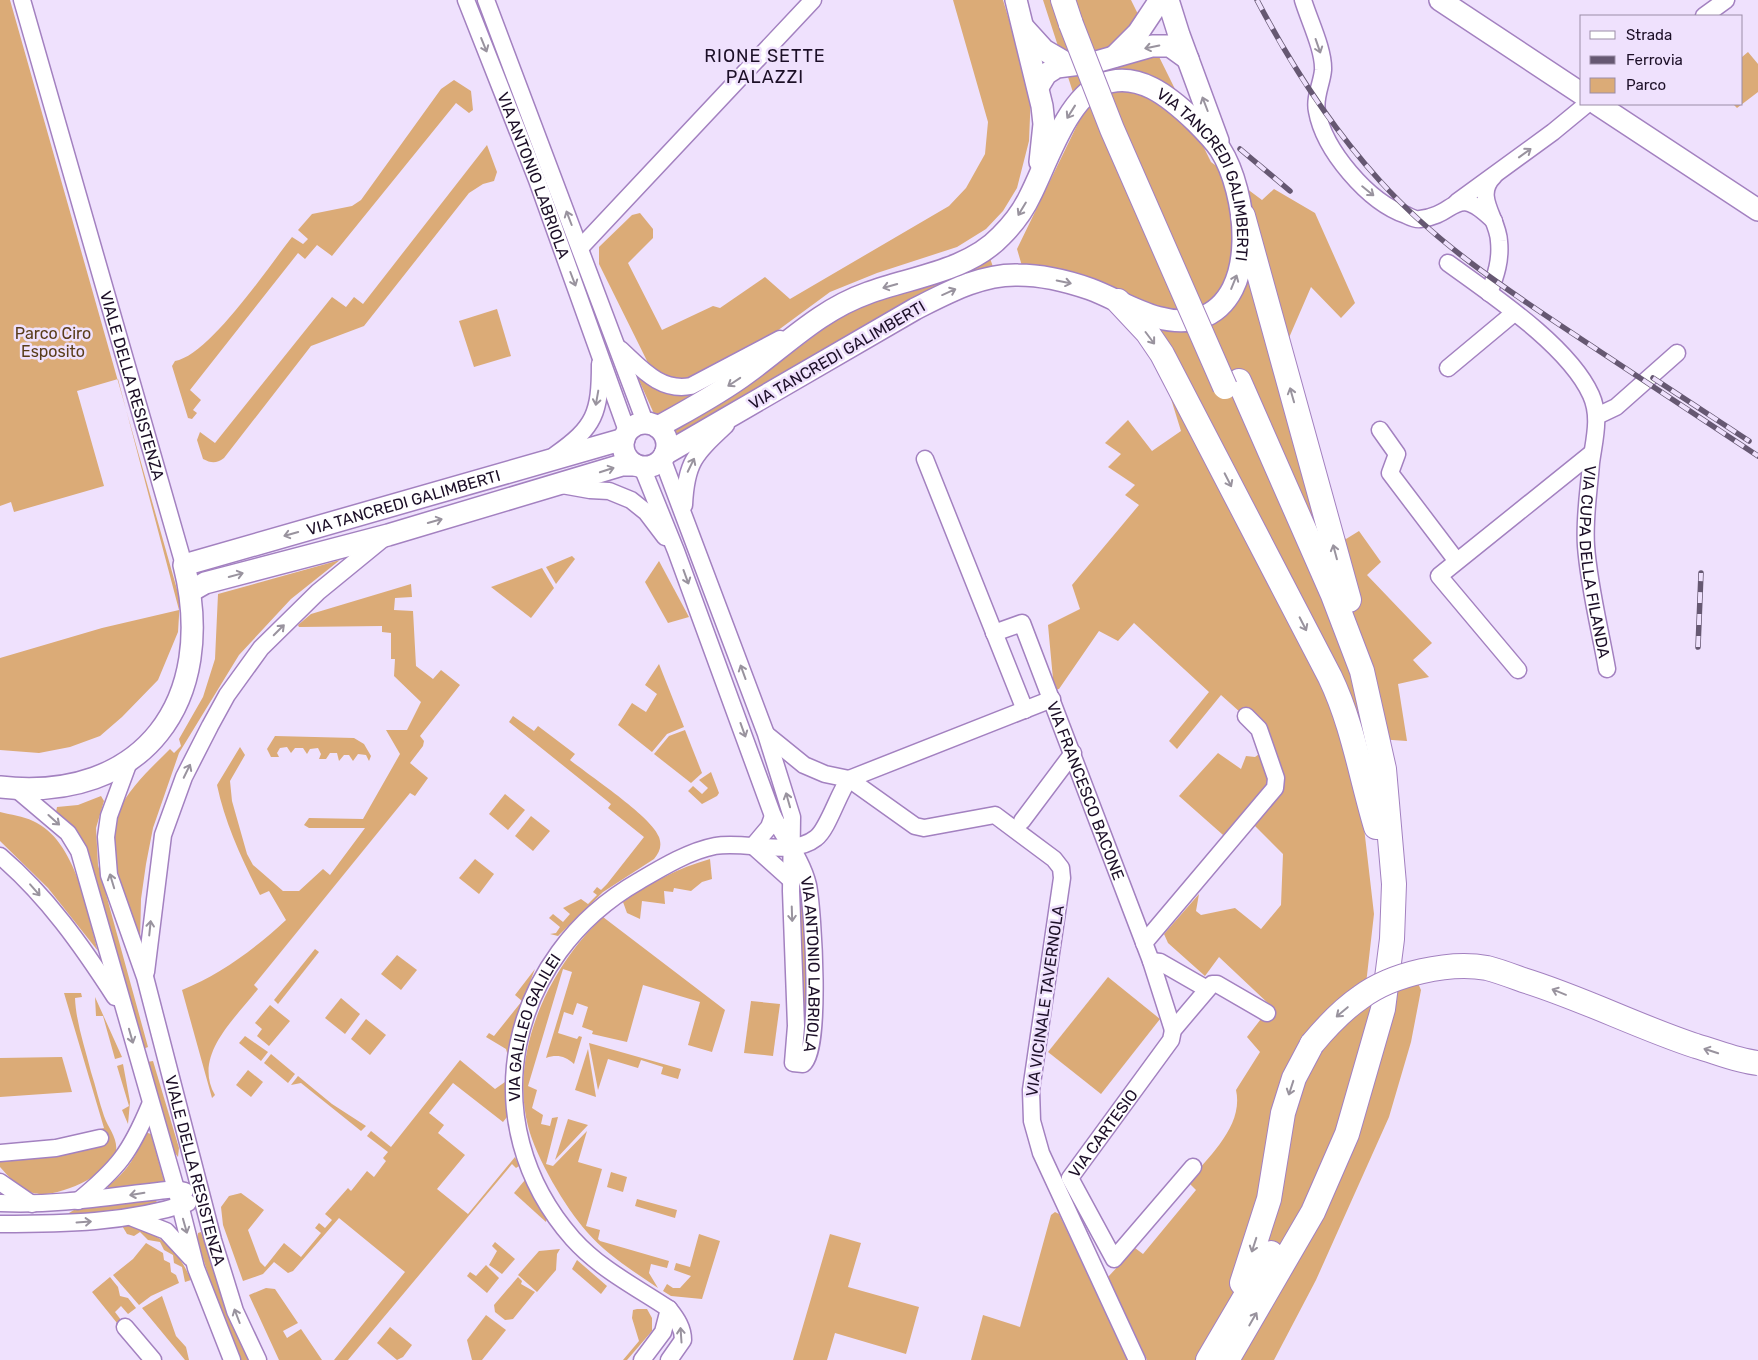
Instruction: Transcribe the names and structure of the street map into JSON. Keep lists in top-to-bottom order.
{
  "streets": {
    "main road": ["VIA TANCREDI GALIMBERTI", "VIALE DELLA RESISTENZA"],
    "street": [
      "VIA ANTONIO LABRIOLA",
      "VIA CUPA DELLA FILANDA",
      "VIA FRANCESCO BACONE",
      "VIA VICINALE TAVERNOLA",
      "VIA GALILEO GALILEI",
      "VIA CARTESIO"
    ]
  },
  "crossings": [
    ["VIA ANTONIO LABRIOLA", "VIA TANCREDI GALIMBERTI"],
    ["VIA ANTONIO LABRIOLA", "VIA GALILEO GALILEI"],
    ["VIA TANCREDI GALIMBERTI", "VIALE DELLA RESISTENZA"],
    ["VIA FRANCESCO BACONE", "VIA VICINALE TAVERNOLA"],
    ["VIA FRANCESCO BACONE", "VIA CARTESIO"]
  ],
  "districts": ["RIONE SETTE PALAZZI"],
  "parks": ["Parco Ciro Esposito"],
  "legend": ["Strada", "Ferrovia", "Parco"]
}
